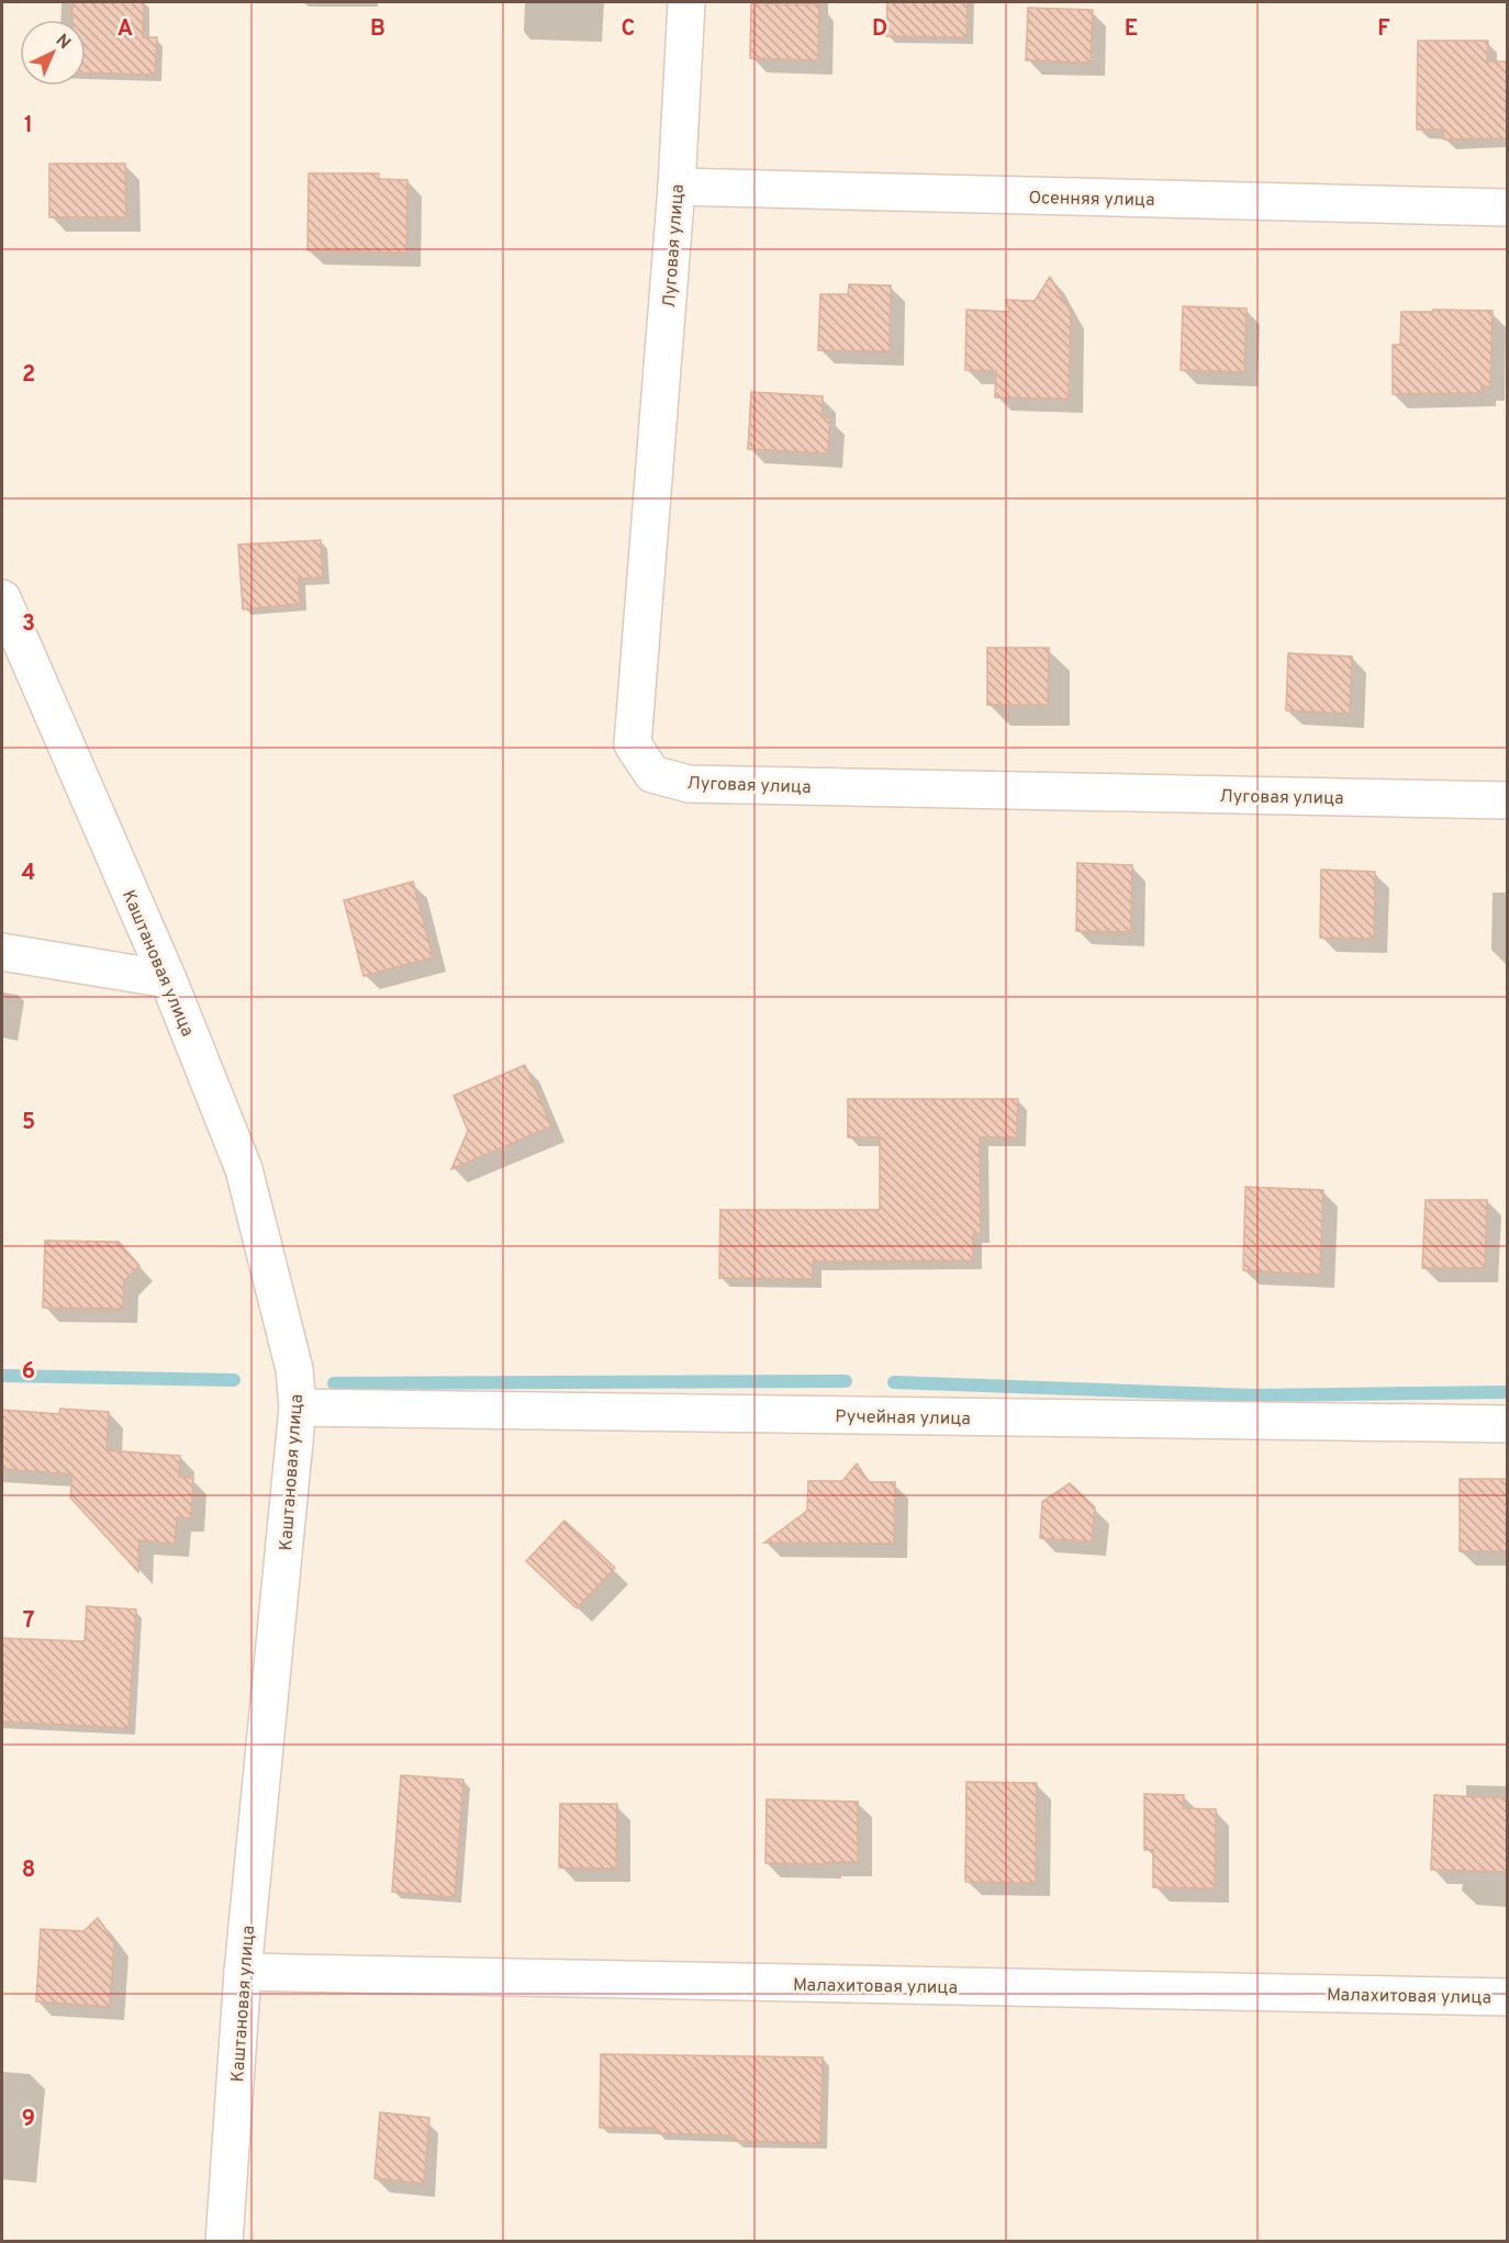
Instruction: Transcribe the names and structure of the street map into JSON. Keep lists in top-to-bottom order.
{
  "streets": {
    "street": [
      "Осенняя улица",
      "Луговая улица",
      "Каштановая улица",
      "Ручейная улица",
      "Малахитовая улица"
    ]
  },
  "crossings": [
    ["Осенняя улица", "Луговая улица"],
    ["Каштановая улица", "Ручейная улица"],
    ["Каштановая улица", "Малахитовая улица"]
  ],
  "north": "top right",
  "grid": {
    "columns": [
      "A",
      "B",
      "C",
      "D",
      "E",
      "F"
    ],
    "rows": [
      "1",
      "2",
      "3",
      "4",
      "5",
      "6",
      "7",
      "8",
      "9"
    ]
  }
}
